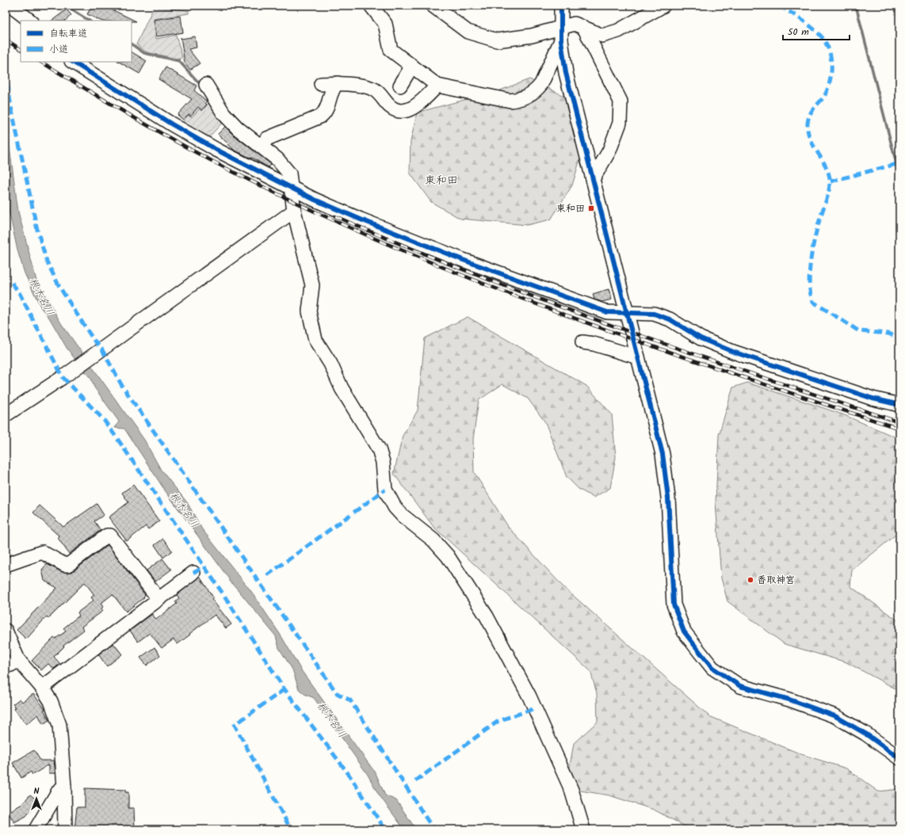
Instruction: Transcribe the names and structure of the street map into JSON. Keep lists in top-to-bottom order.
{
  "districts": ["東和田"],
  "water": ["根木名川"],
  "places": {
    "transit": ["東和田"],
    "other": ["香取神宮"]
  },
  "legend": ["自転車道", "小道"],
  "scale_bar": "50 m",
  "north": "top"
}
